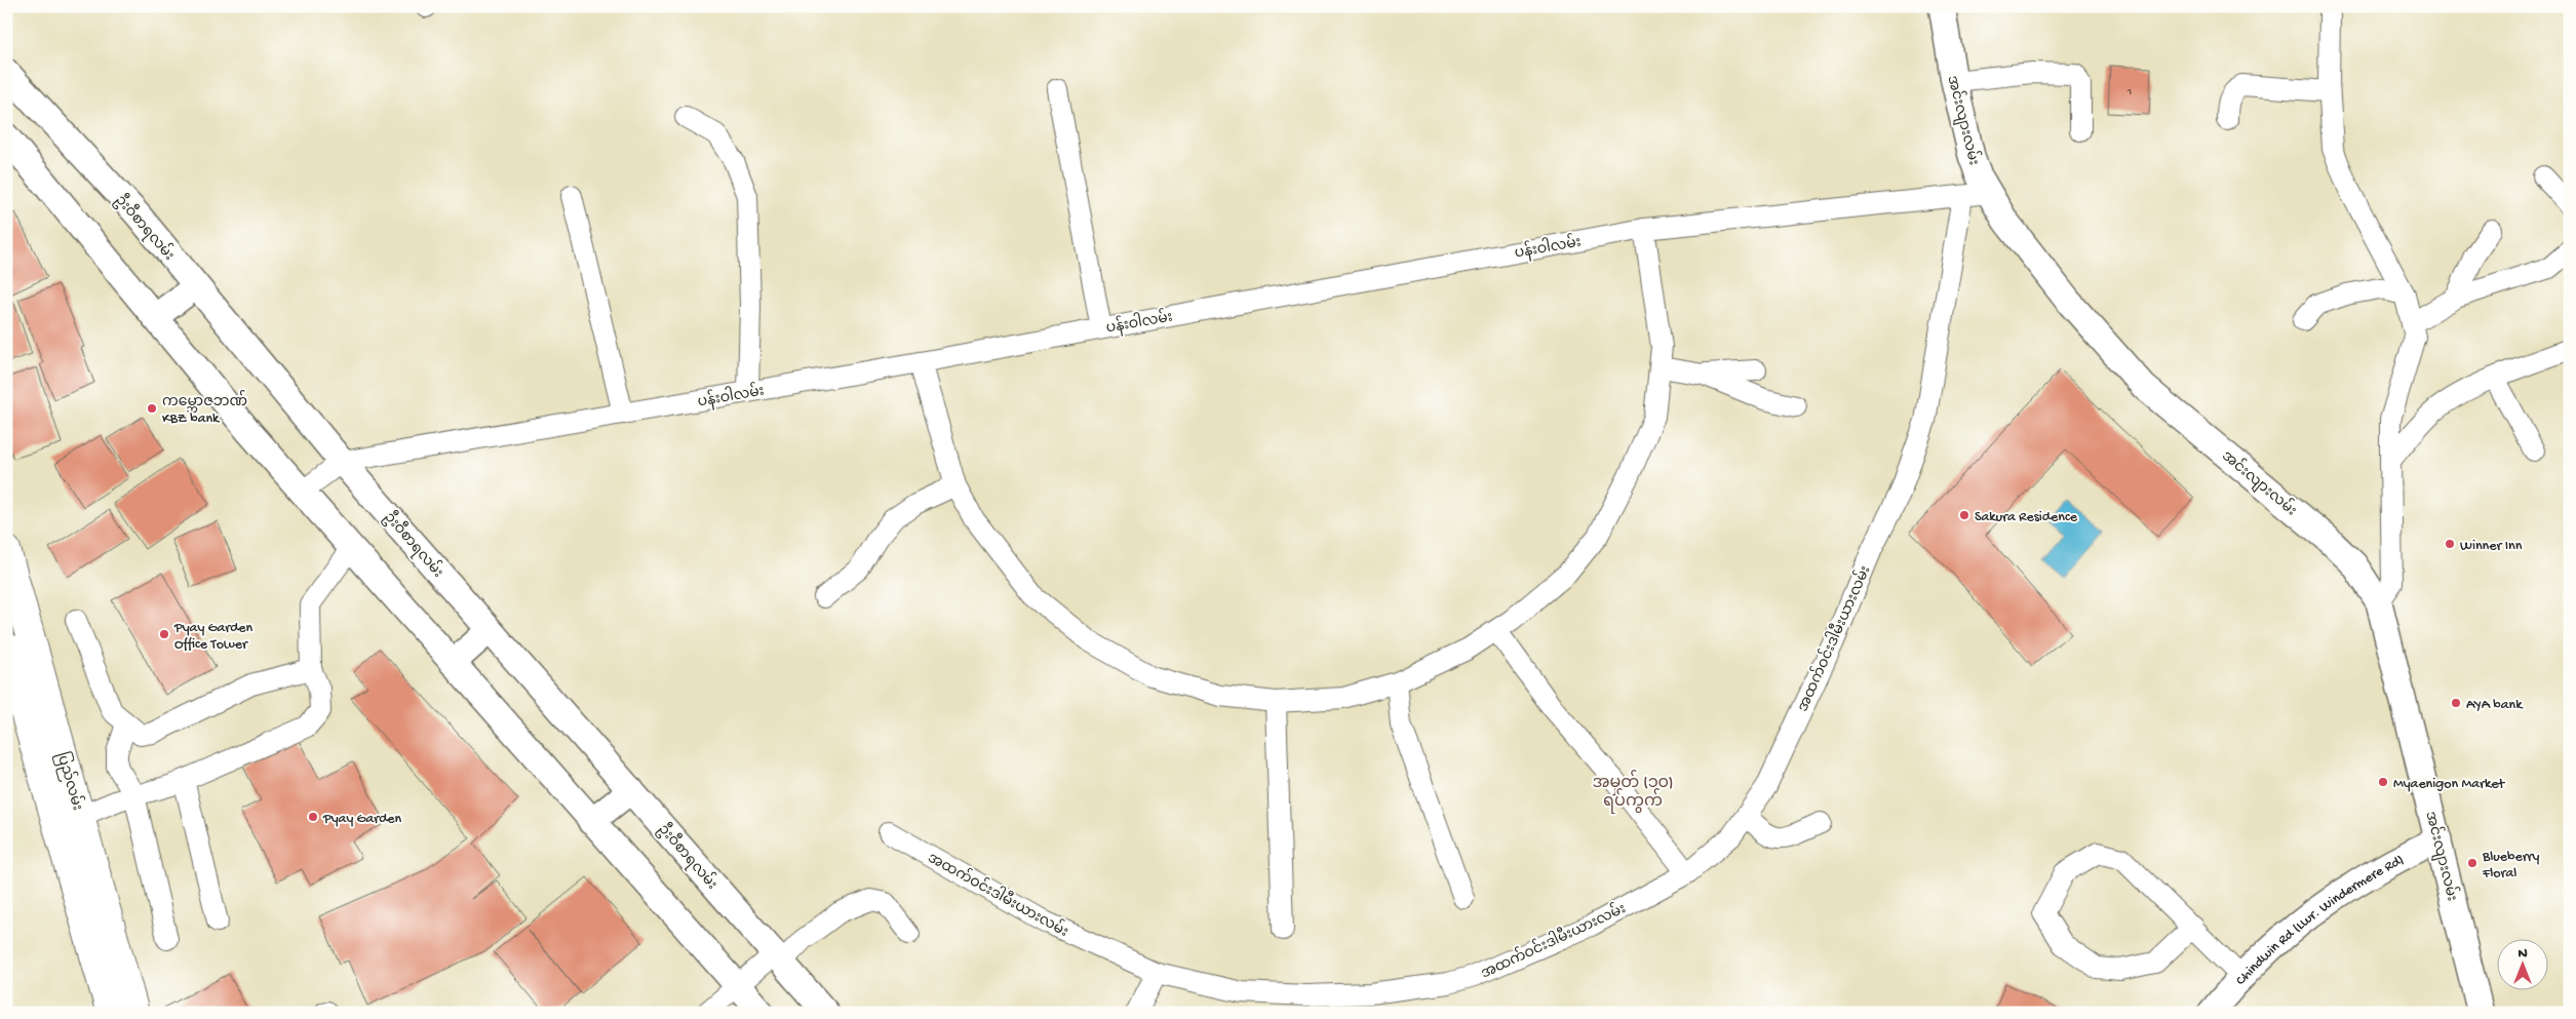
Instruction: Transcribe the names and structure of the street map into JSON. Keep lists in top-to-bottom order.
{
  "streets": {
    "highway": ["ပြည်လမ်း"],
    "main road": ["အင်းလျားလမ်း", "ဦးဝီစာရလမ်း", "Chindwin Rd (Lwr. Windermere Rd)"],
    "street": ["ပန်းဝါလမ်း", "အထက်ဝင်းဒါမီးယားလမ်း"]
  },
  "crossings": [
    ["အင်းလျားလမ်း", "ပန်းဝါလမ်း"],
    ["အင်းလျားလမ်း", "Chindwin Rd (Lwr. Windermere Rd)"],
    ["ဦးဝီစာရလမ်း", "ပန်းဝါလမ်း"],
    ["ပန်းဝါလမ်း", "အထက်ဝင်းဒါမီးယားလမ်း"]
  ],
  "districts": ["အမှတ် (၁၀) ရပ်ကွက်"],
  "places": [
    "ကမ္ဘောဇဘဏ် KBZ bank",
    "Sakura Residence",
    "Winner Inn",
    "Pyay Garden Office Tower",
    "AYA bank",
    "Myaenigon Market",
    "Pyay Garden",
    "Blueberry Floral"
  ],
  "house_numbers": ["1"],
  "north": "top"
}
